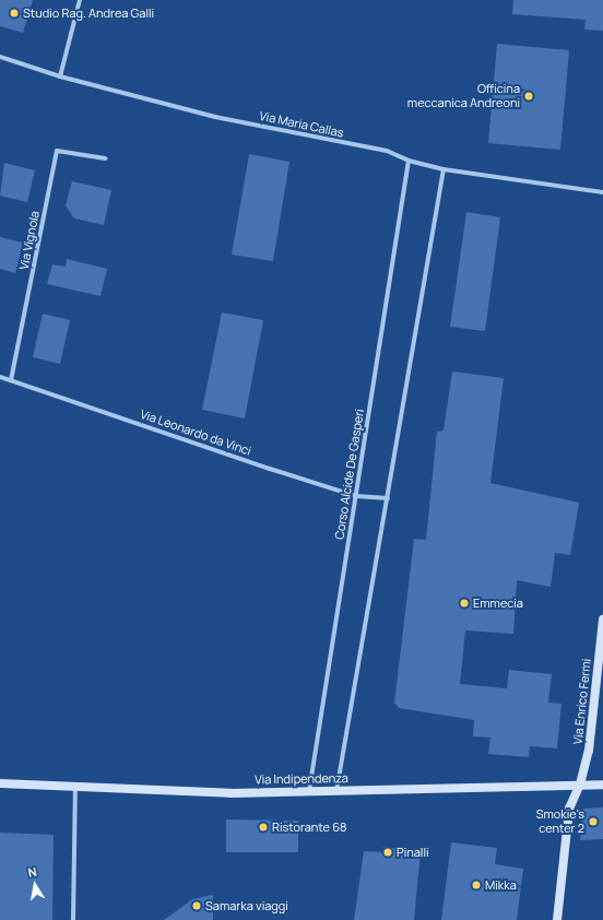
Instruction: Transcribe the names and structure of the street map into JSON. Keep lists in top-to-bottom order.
{
  "streets": {
    "street": [
      "Via Maria Callas",
      "Via Vignola",
      "Via Leonardo da Vinci",
      "Corso Alcide De Gasperi",
      "Via Enrico Fermi",
      "Via Indipendenza"
    ]
  },
  "crossings": [
    ["Via Maria Callas", "Corso Alcide De Gasperi"],
    ["Via Vignola", "Via Leonardo da Vinci"],
    ["Via Leonardo da Vinci", "Corso Alcide De Gasperi"],
    ["Corso Alcide De Gasperi", "Via Indipendenza"],
    ["Via Enrico Fermi", "Via Indipendenza"]
  ],
  "places": [
    "Studio Rag. Andrea Galli",
    "Officina meccanica Andreoni",
    "Emmecia",
    "Smokie's center 2",
    "Ristorante 68",
    "Pinalli",
    "Mikka",
    "Samarka viaggi"
  ],
  "north": "top"
}
